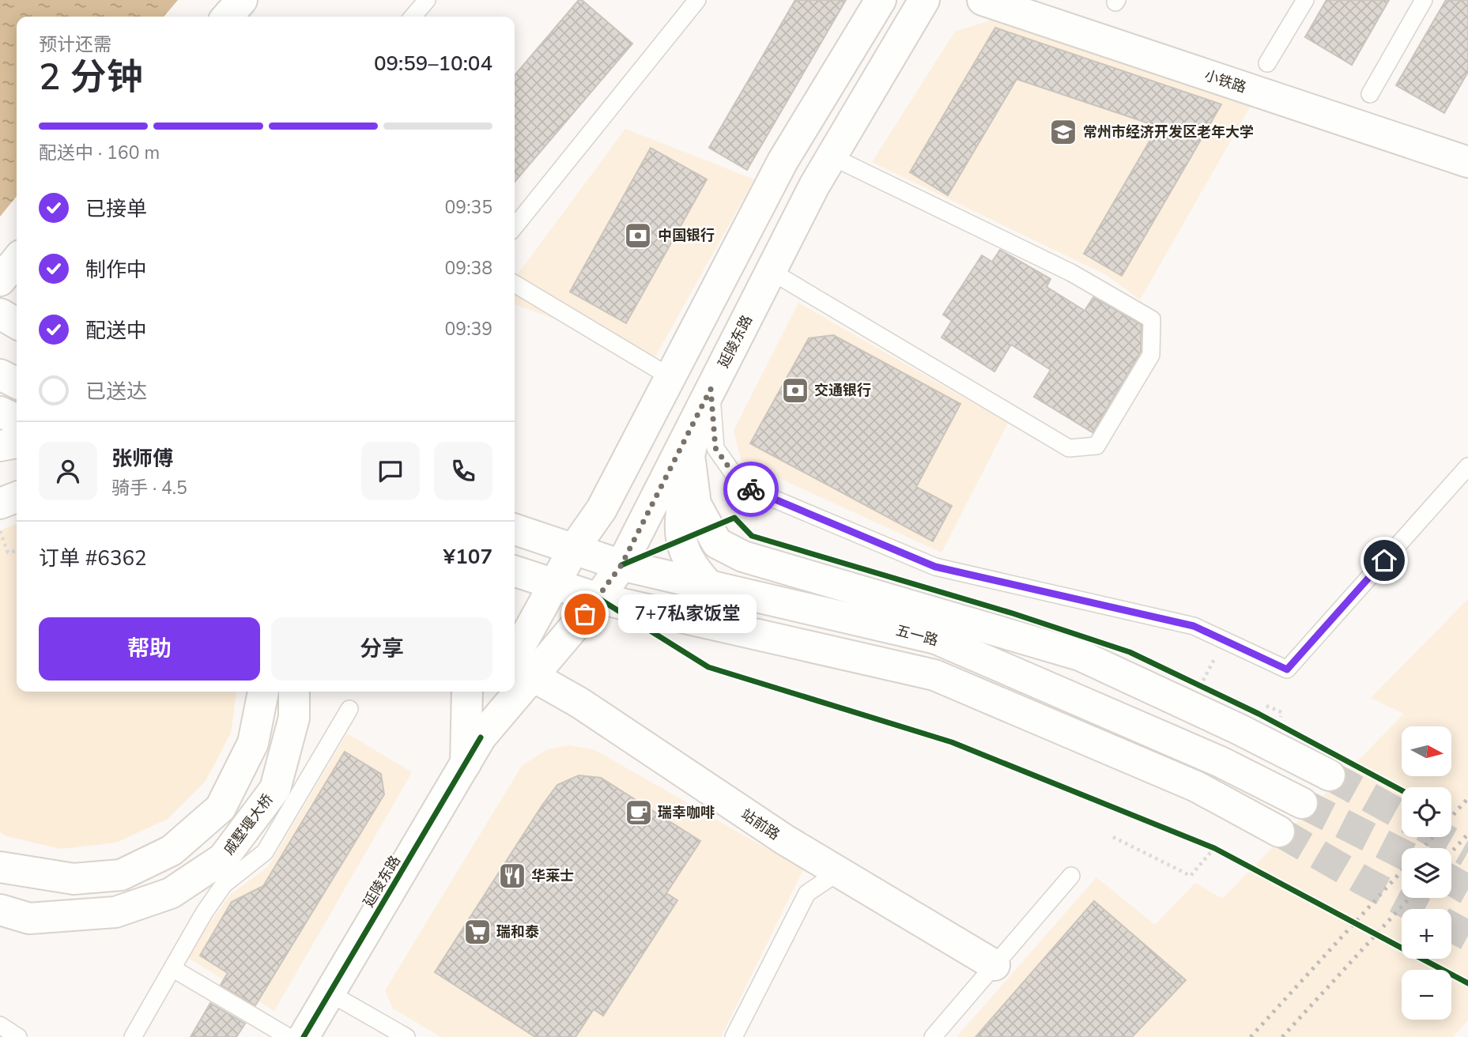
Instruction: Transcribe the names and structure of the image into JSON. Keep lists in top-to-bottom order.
{
  "streets": {
    "main road": [
      "小铁路",
      "延陵东路",
      "五一路",
      "戚墅堰大桥",
      "站前路"
    ]
  },
  "crossings": [
    ["延陵东路", "五一路"],
    ["延陵东路", "站前路"]
  ],
  "places": {
    "school or university": ["常州市经济开发区老年大学"],
    "bank": ["中国银行", "交通银行"],
    "other": ["7+7私家饭堂"],
    "cafe": ["瑞幸咖啡"],
    "restaurant": ["华莱士"],
    "supermarket": ["瑞和泰"]
  },
  "north": "right",
  "page": {
    "heading": ["2 分钟", "预计还需", "09:59–10:04"],
    "panel": [
      "张师傅",
      "骑手 · 4.5",
      "订单 #6362",
      "¥107"
    ],
    "bar": "配送中 · 160 m",
    "list": [
      ["已接单", "09:35"],
      ["制作中", "09:38"],
      ["配送中", "09:39"],
      "已送达"
    ],
    "bubble": "7+7私家饭堂",
    "buttons": ["帮助", "分享"],
    "map_buttons": ["+", "−"]
  }
}
